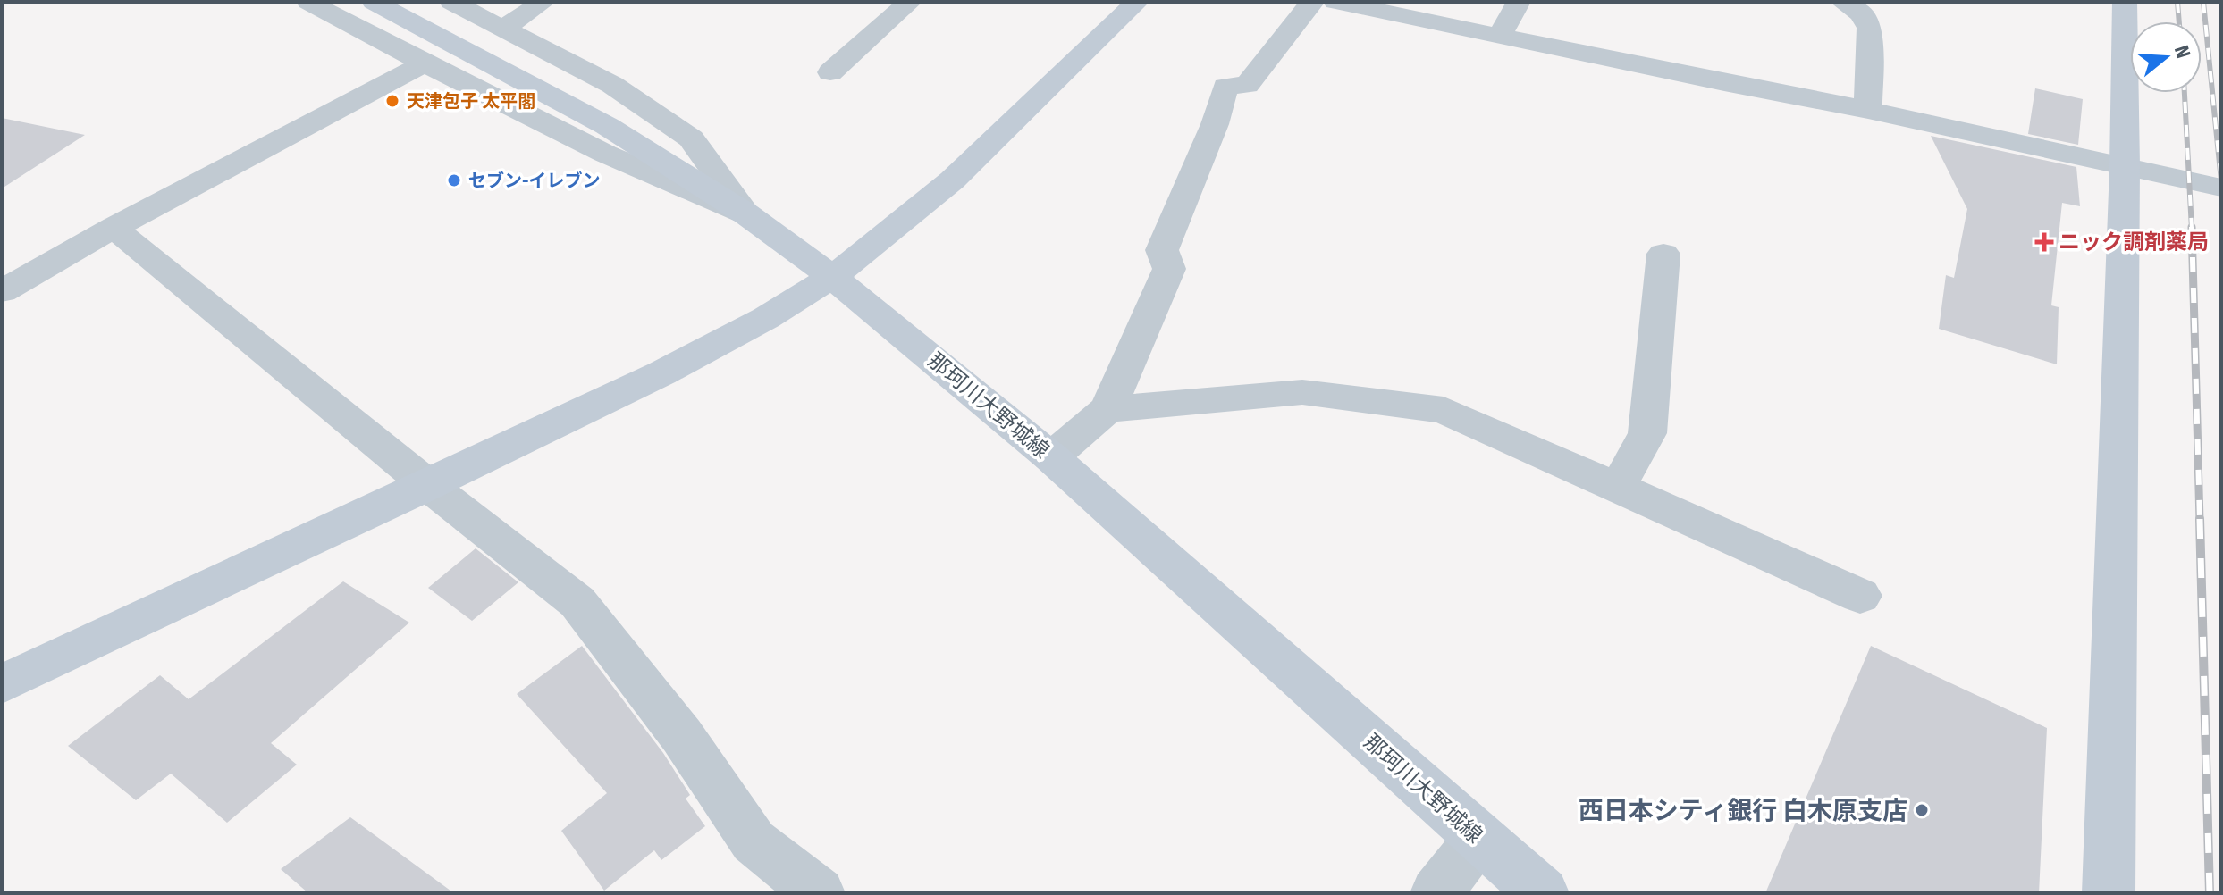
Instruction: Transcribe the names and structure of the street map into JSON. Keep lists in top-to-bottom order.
{
  "streets": {
    "street": ["那珂川大野城線"]
  },
  "places": {
    "other": ["天津包子 太平閣", "セブン-イレブン", "西日本シティ銀行 白木原支店"],
    "health": ["ニック調剤薬局"]
  },
  "north": "right"
}
